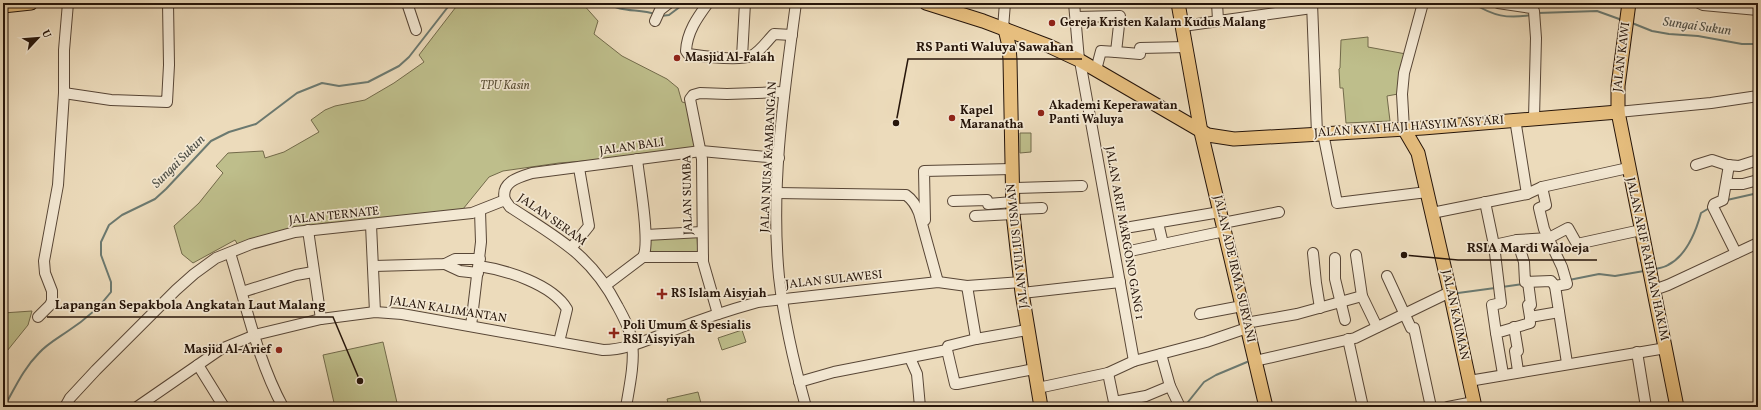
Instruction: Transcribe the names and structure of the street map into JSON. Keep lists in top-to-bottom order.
{
  "streets": {
    "main road": [
      "JALAN KAWI",
      "JALAN KYAI HAJI HASYIM ASY'ARI",
      "JALAN YULIUS USMAN",
      "JALAN ARIF RAHMAN HAKIM",
      "JALAN ADE IRMA SURYANI",
      "JALAN KAUMAN"
    ],
    "street": [
      "JALAN BALI",
      "JALAN NUSA KAMBANGAN",
      "JALAN SUMBA",
      "JALAN TERNATE",
      "JALAN SERAM",
      "JALAN ARIF MARGONO GANG 1",
      "JALAN SULAWESI",
      "JALAN KALIMANTAN"
    ]
  },
  "crossings": [
    ["JALAN KAWI", "JALAN KYAI HAJI HASYIM ASY'ARI"],
    ["JALAN KAWI", "JALAN ARIF RAHMAN HAKIM"],
    ["JALAN KYAI HAJI HASYIM ASY'ARI", "JALAN ARIF MARGONO GANG 1"],
    ["JALAN KYAI HAJI HASYIM ASY'ARI", "JALAN YULIUS USMAN"],
    ["JALAN KYAI HAJI HASYIM ASY'ARI", "JALAN ARIF RAHMAN HAKIM"],
    ["JALAN KYAI HAJI HASYIM ASY'ARI", "JALAN ADE IRMA SURYANI"],
    ["JALAN KYAI HAJI HASYIM ASY'ARI", "JALAN KAUMAN"],
    ["JALAN BALI", "JALAN NUSA KAMBANGAN"],
    ["JALAN BALI", "JALAN SUMBA"],
    ["JALAN BALI", "JALAN SERAM"],
    ["JALAN NUSA KAMBANGAN", "JALAN SUMBA"],
    ["JALAN NUSA KAMBANGAN", "JALAN SULAWESI"],
    ["JALAN SUMBA", "JALAN SULAWESI"],
    ["JALAN TERNATE", "JALAN SERAM"],
    ["JALAN SERAM", "JALAN SULAWESI"],
    ["JALAN SERAM", "JALAN KALIMANTAN"],
    ["JALAN ARIF MARGONO GANG 1", "JALAN SULAWESI"],
    ["JALAN YULIUS USMAN", "JALAN SULAWESI"],
    ["JALAN SULAWESI", "JALAN KALIMANTAN"]
  ],
  "water": ["Sungai Sukun"],
  "parks": ["TPU Kasin"],
  "places": {
    "other": [
      "Gereja Kristen Kalam Kudus Malang",
      "Masjid Al-Falah",
      "Akademi Keperawatan Panti Waluya",
      "Kapel Maranatha",
      "RS Panti Waluya Sawahan",
      "RSIA Mardi Waloeja",
      "Masjid Al-Arief",
      "Lapangan Sepakbola Angkatan Laut Malang"
    ],
    "health": ["RS Islam Aisyiah", "Poli Umum & Spesialis RSI Aisyiyah"]
  },
  "north": "top right"
}
